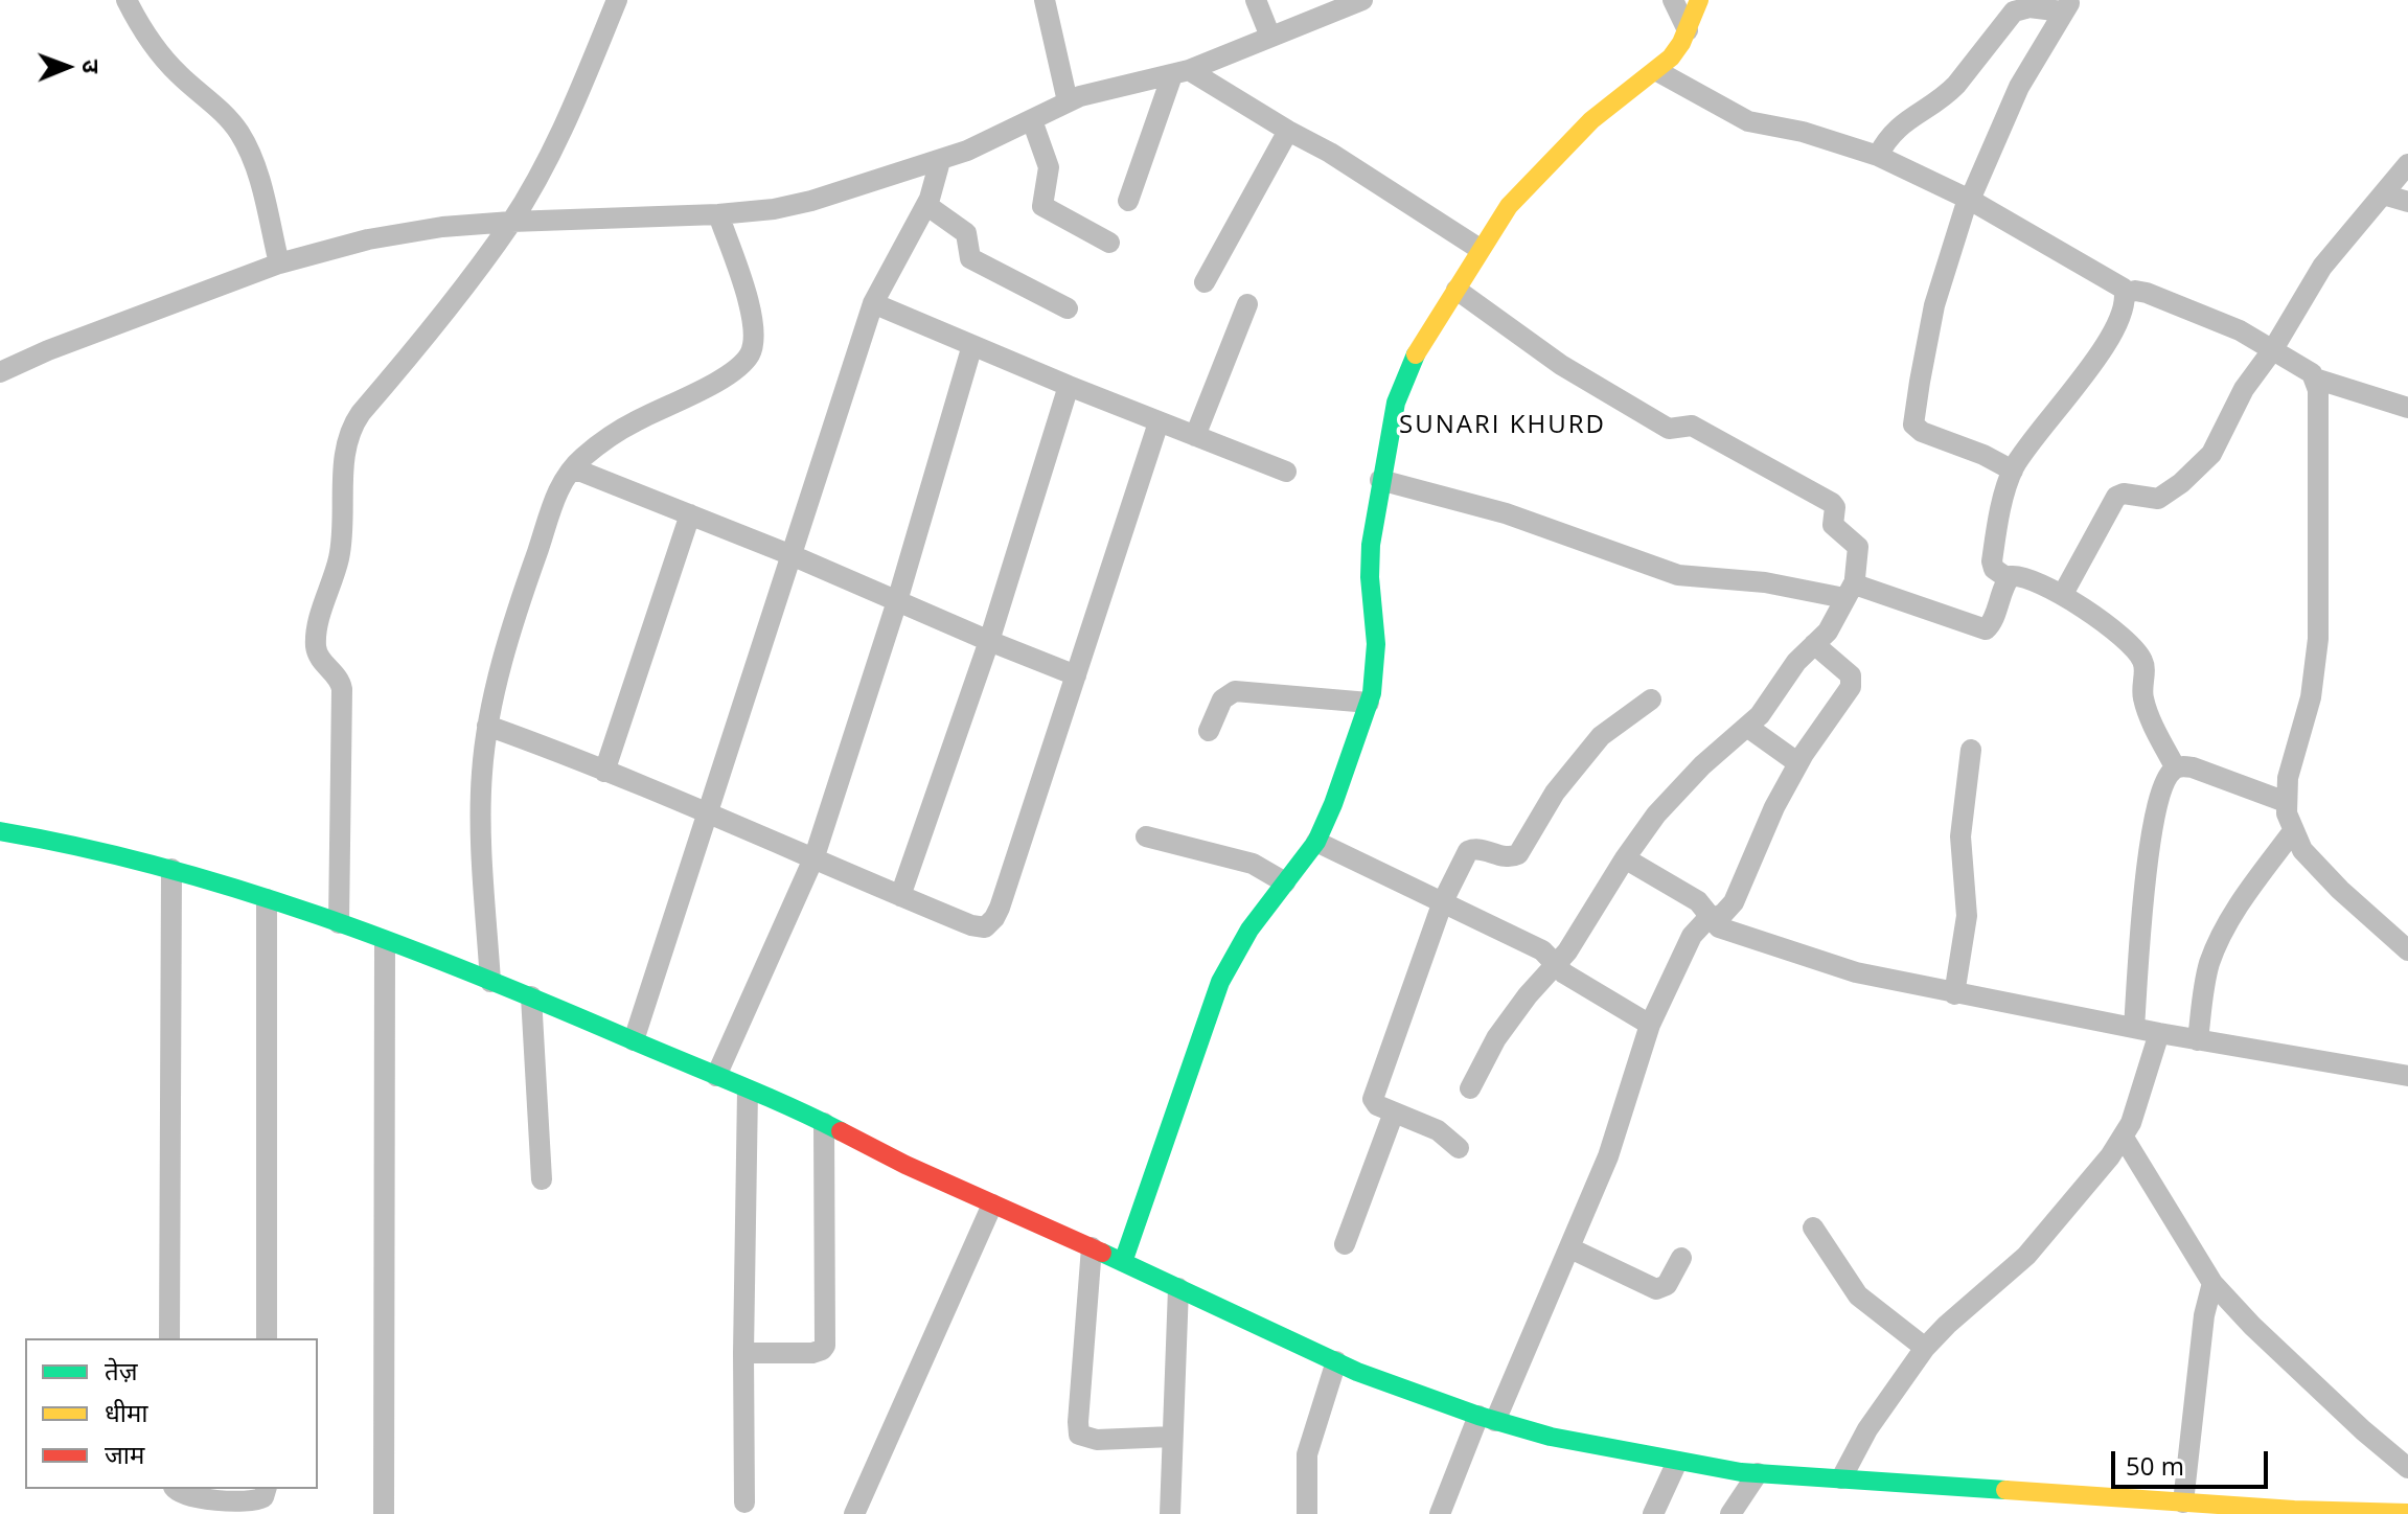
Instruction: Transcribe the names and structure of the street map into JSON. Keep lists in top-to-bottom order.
{
  "districts": ["SUNARI KHURD"],
  "legend": ["तेज़", "धीमा", "जाम"],
  "scale_bar": "50 m",
  "north": "right"
}
